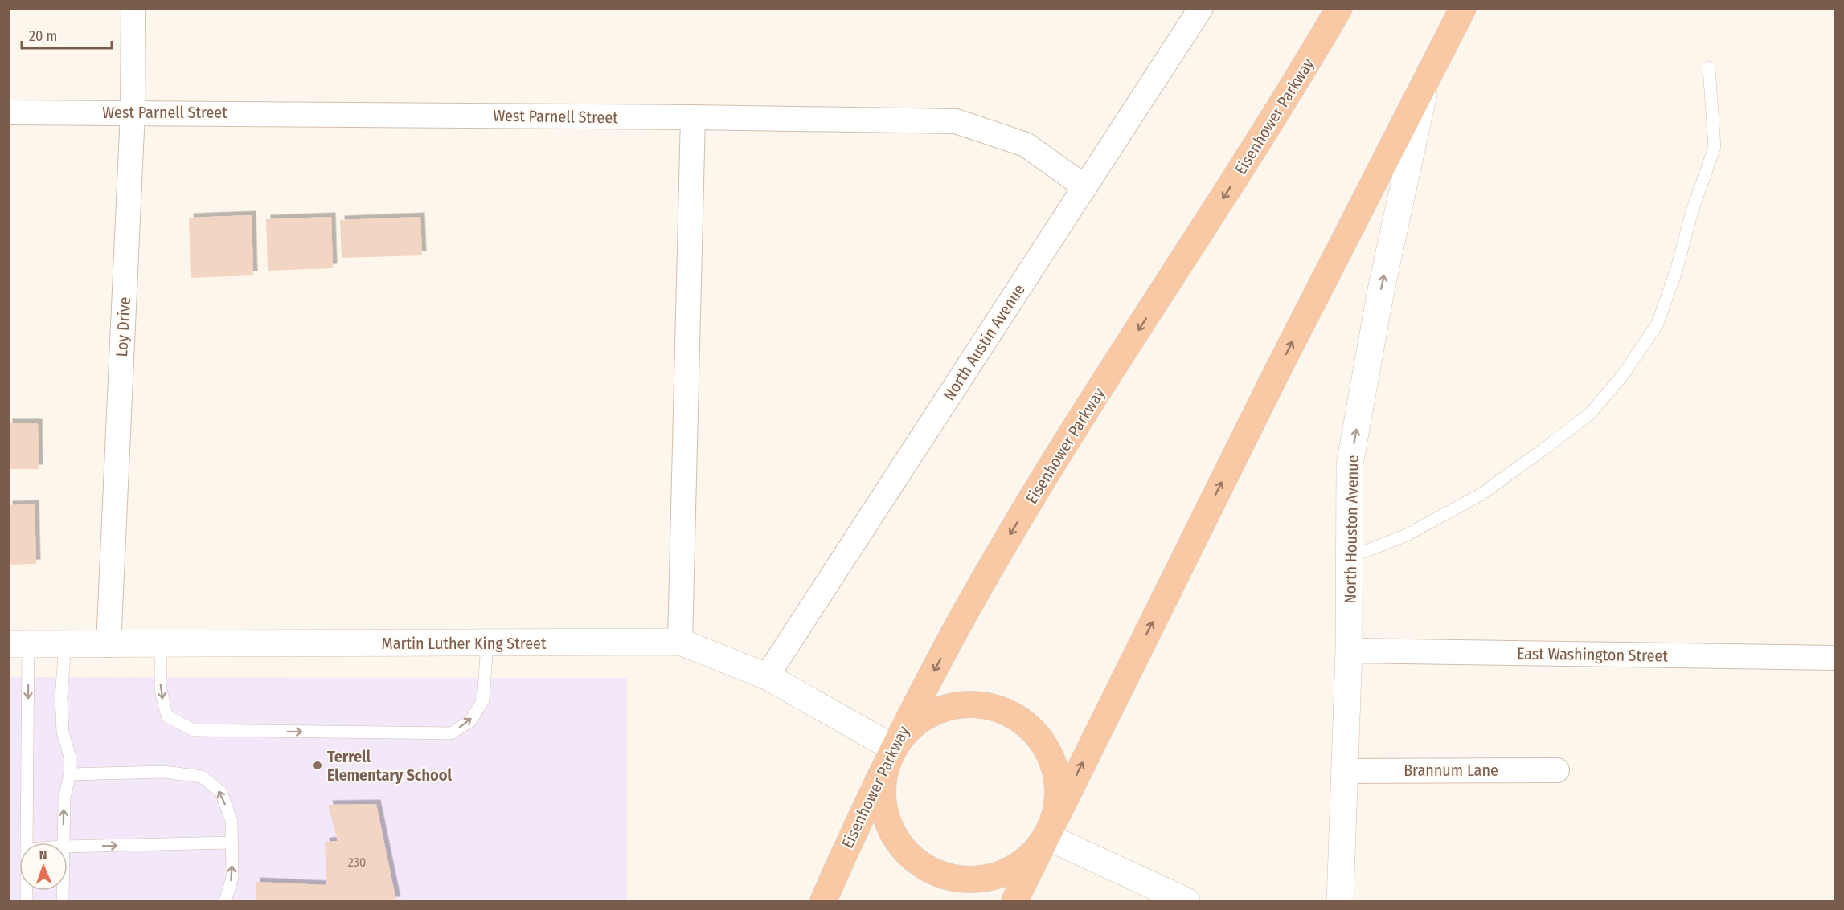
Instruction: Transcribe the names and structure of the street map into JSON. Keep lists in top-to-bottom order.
{
  "streets": {
    "highway": ["Eisenhower Parkway"],
    "street": [
      "West Parnell Street",
      "Loy Drive",
      "North Austin Avenue",
      "North Houston Avenue",
      "Martin Luther King Street",
      "East Washington Street",
      "Brannum Lane"
    ]
  },
  "crossings": [
    ["West Parnell Street", "Loy Drive"],
    ["West Parnell Street", "North Austin Avenue"],
    ["Eisenhower Parkway", "Martin Luther King Street"],
    ["Loy Drive", "Martin Luther King Street"],
    ["North Austin Avenue", "Martin Luther King Street"],
    ["North Houston Avenue", "East Washington Street"],
    ["North Houston Avenue", "Brannum Lane"]
  ],
  "one_way": ["North Houston Avenue"],
  "places": ["Terrell Elementary School"],
  "house_numbers": ["230"],
  "scale_bar": "20 m",
  "north": "top"
}
